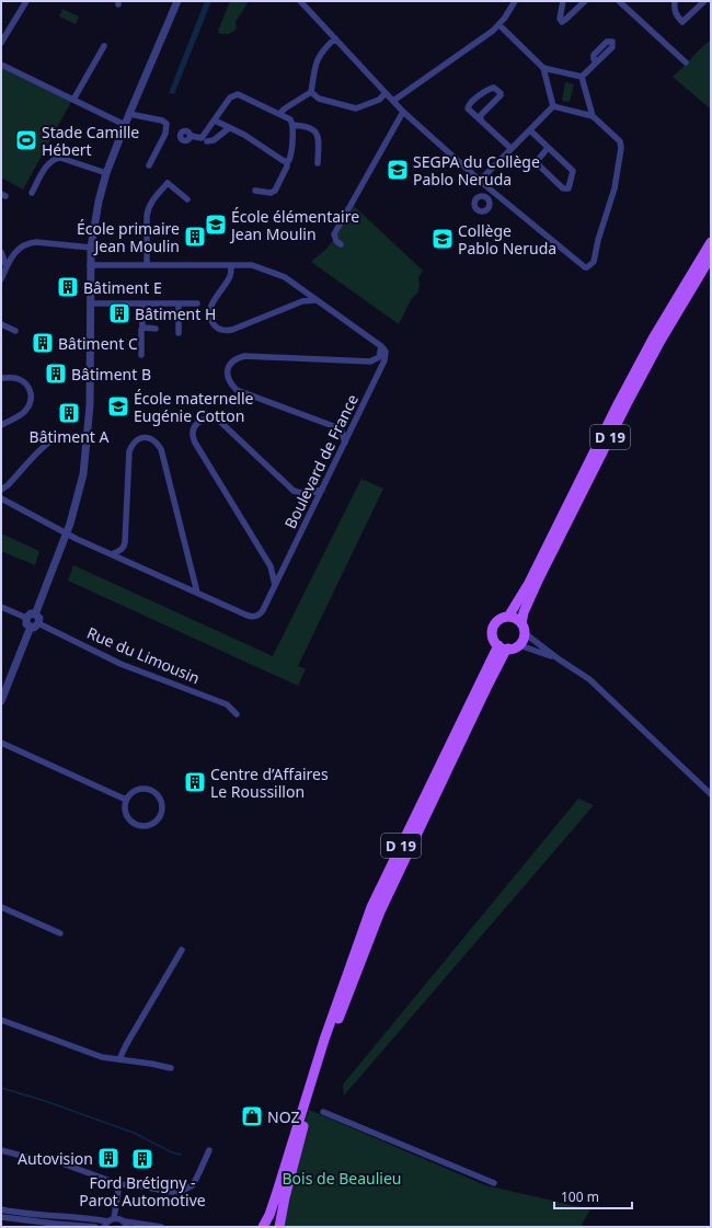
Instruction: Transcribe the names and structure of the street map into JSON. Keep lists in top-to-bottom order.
{
  "streets": {
    "main road": ["D 19"],
    "street": ["Boulevard de France", "Rue du Limousin"]
  },
  "parks": ["Bois de Beaulieu"],
  "places": {
    "sports": ["Stade Camille Hébert"],
    "school or university": [
      "SEGPA du Collège Pablo Neruda",
      "École élémentaire Jean Moulin",
      "Collège Pablo Neruda",
      "École maternelle Eugénie Cotton"
    ],
    "building": [
      "École primaire Jean Moulin",
      "Bâtiment E",
      "Bâtiment H",
      "Bâtiment C",
      "Bâtiment B",
      "Bâtiment A",
      "Centre d’Affaires Le Roussillon",
      "Autovision",
      "Ford Brétigny - Parot Automotive"
    ],
    "shop": ["NOZ"]
  },
  "scale_bar": "100 m"
}
